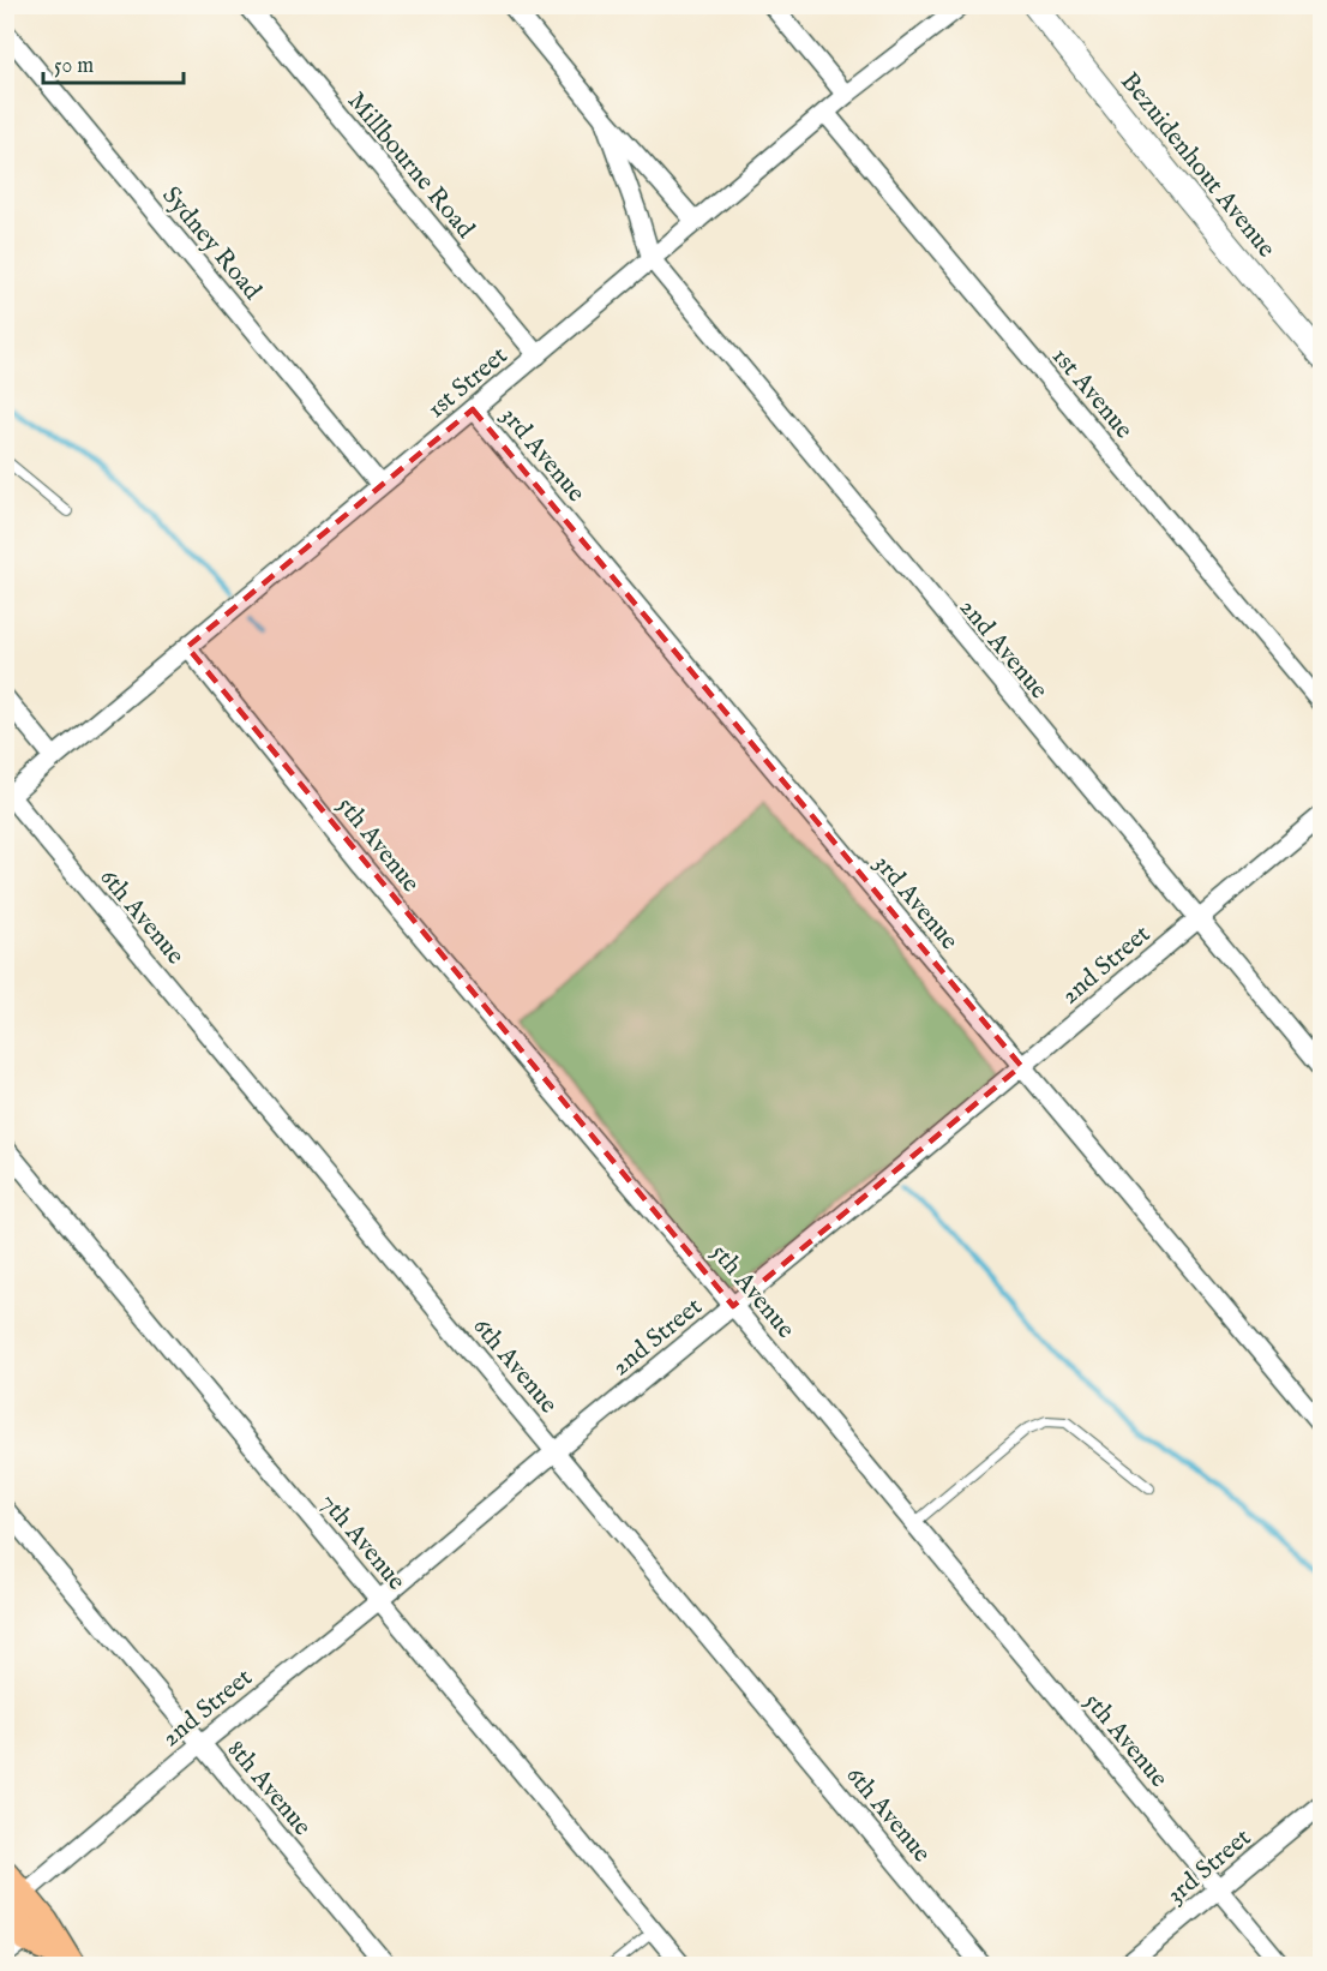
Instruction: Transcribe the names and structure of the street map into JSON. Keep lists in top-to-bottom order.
{
  "streets": {
    "street": [
      "Millbourne Road",
      "Bezuidenhout Avenue",
      "Sydney Road",
      "1st Street",
      "1st Avenue",
      "3rd Avenue",
      "2nd Avenue",
      "5th Avenue",
      "6th Avenue",
      "2nd Street",
      "7th Avenue",
      "8th Avenue",
      "3rd Street"
    ]
  },
  "crossings": [
    ["Millbourne Road", "1st Street"],
    ["Sydney Road", "1st Street"],
    ["1st Street", "1st Avenue"],
    ["1st Street", "3rd Avenue"],
    ["1st Street", "2nd Avenue"],
    ["1st Street", "5th Avenue"],
    ["1st Street", "6th Avenue"],
    ["3rd Avenue", "2nd Street"],
    ["2nd Avenue", "2nd Street"],
    ["5th Avenue", "2nd Street"],
    ["5th Avenue", "3rd Street"],
    ["6th Avenue", "2nd Street"],
    ["2nd Street", "7th Avenue"],
    ["2nd Street", "8th Avenue"]
  ],
  "scale_bar": "50 m"
}
